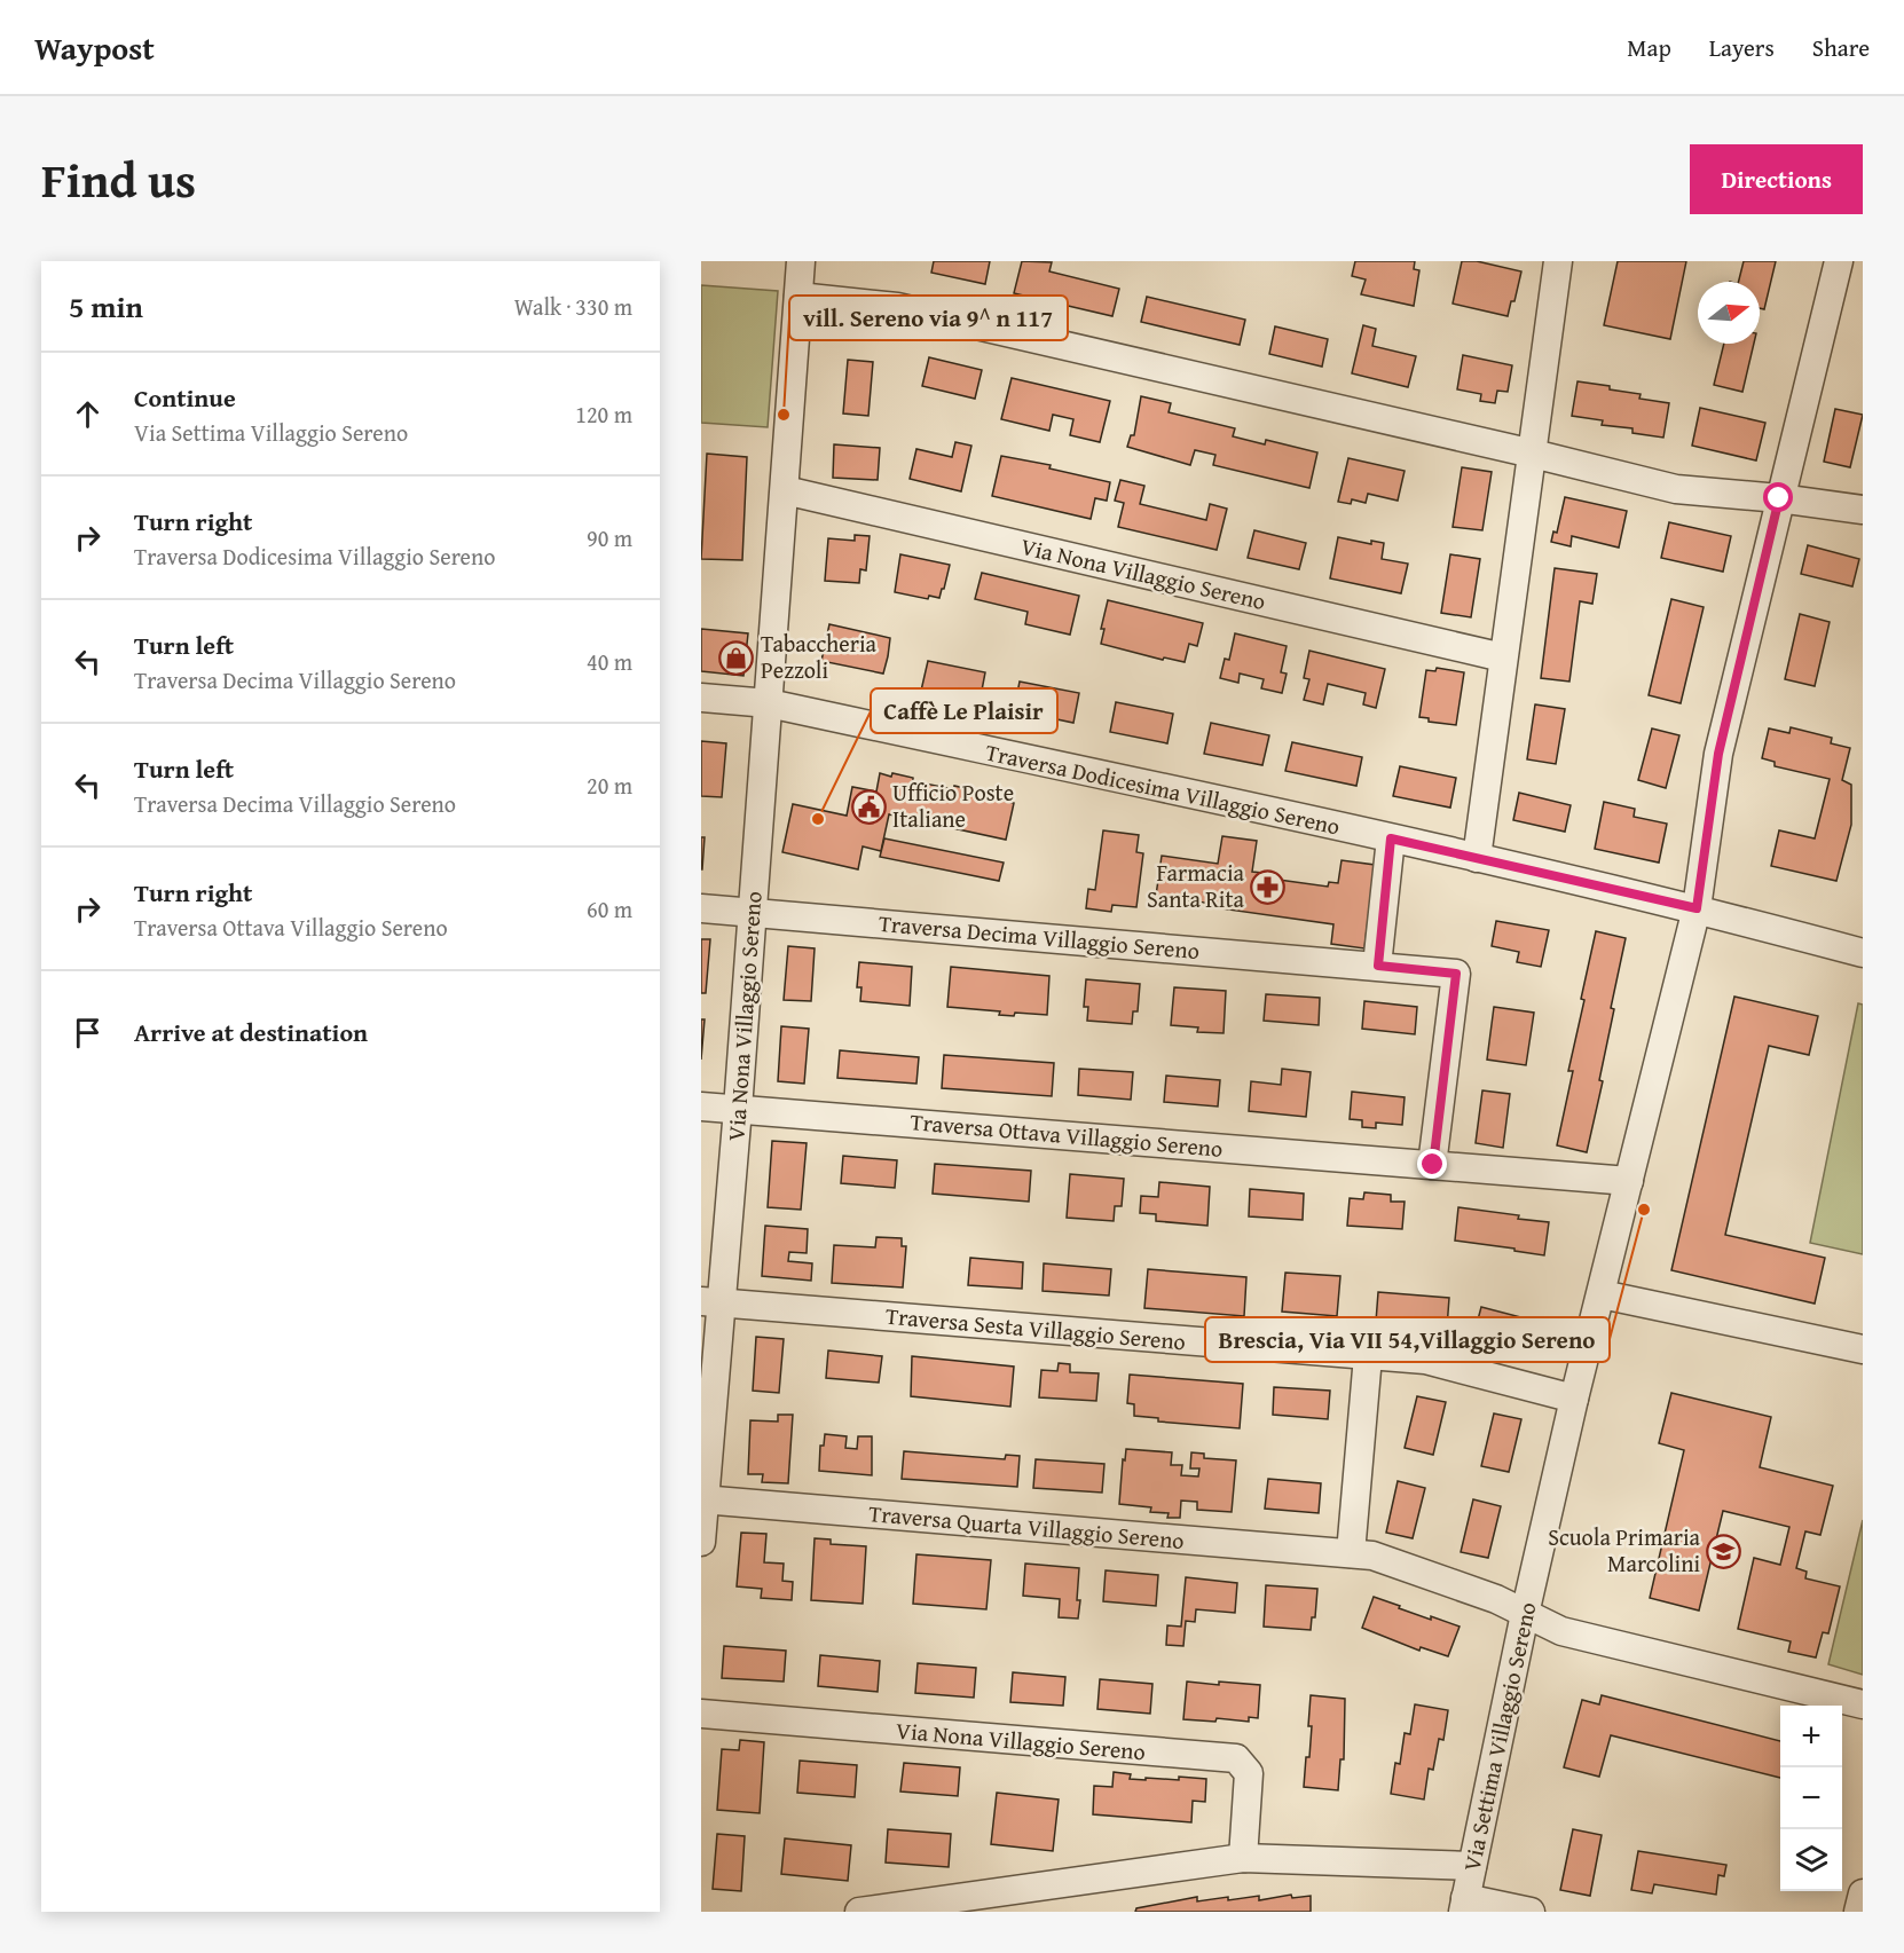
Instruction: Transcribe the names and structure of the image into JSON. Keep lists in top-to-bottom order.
{
  "streets": {
    "street": [
      "Via Nona Villaggio Sereno",
      "Traversa Dodicesima Villaggio Sereno",
      "Traversa Decima Villaggio Sereno",
      "Traversa Ottava Villaggio Sereno",
      "Traversa Sesta Villaggio Sereno",
      "Traversa Quarta Villaggio Sereno",
      "Via Settima Villaggio Sereno"
    ]
  },
  "crossings": [
    ["Via Nona Villaggio Sereno", "Traversa Dodicesima Villaggio Sereno"],
    ["Via Nona Villaggio Sereno", "Traversa Decima Villaggio Sereno"],
    ["Via Nona Villaggio Sereno", "Traversa Ottava Villaggio Sereno"],
    ["Via Nona Villaggio Sereno", "Traversa Sesta Villaggio Sereno"],
    ["Via Nona Villaggio Sereno", "Traversa Quarta Villaggio Sereno"],
    ["Traversa Dodicesima Villaggio Sereno", "Via Settima Villaggio Sereno"],
    ["Traversa Decima Villaggio Sereno", "Traversa Ottava Villaggio Sereno"],
    ["Traversa Ottava Villaggio Sereno", "Via Settima Villaggio Sereno"],
    ["Traversa Sesta Villaggio Sereno", "Via Settima Villaggio Sereno"],
    ["Traversa Quarta Villaggio Sereno", "Via Settima Villaggio Sereno"]
  ],
  "places": {
    "other": ["vill. Sereno via 9^ n 117", "Caffè Le Plaisir", "Brescia, Via VII 54,Villaggio Sereno"],
    "shop": ["Tabaccheria Pezzoli"],
    "public building": ["Ufficio Poste Italiane"],
    "pharmacy": ["Farmacia Santa Rita"],
    "school or university": ["Scuola Primaria Marcolini"]
  },
  "north": "right",
  "page": {
    "header": "Waypost",
    "nav": ["Map", "Layers", "Share"],
    "title": "Find us",
    "buttons": "Directions",
    "heading": ["5 min", "Walk · 330 m"],
    "list": [
      ["Continue", "Via Settima Villaggio Sereno", "120 m"],
      ["Turn right", "Traversa Dodicesima Villaggio Sereno", "90 m"],
      ["Turn left", "Traversa Decima Villaggio Sereno", "40 m"],
      ["Turn left", "Traversa Decima Villaggio Sereno", "20 m"],
      ["Turn right", "Traversa Ottava Villaggio Sereno", "60 m"],
      "Arrive at destination"
    ],
    "map_buttons": ["+", "−"]
  }
}
